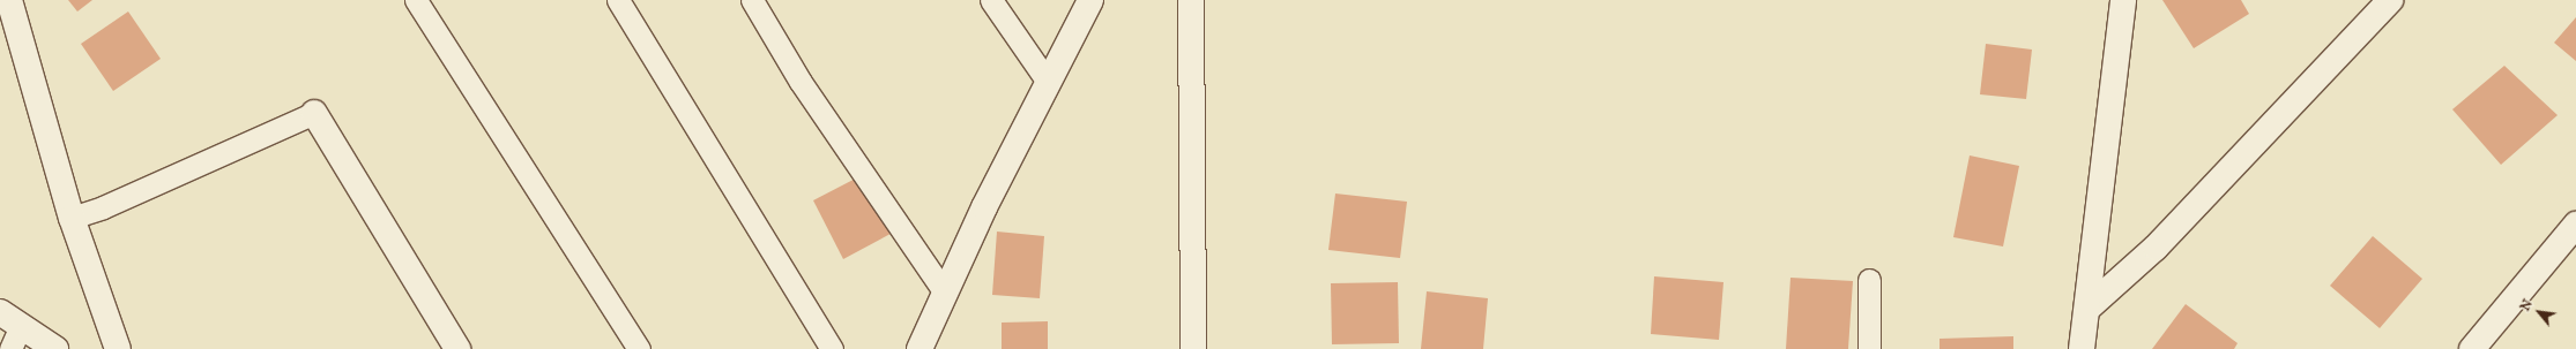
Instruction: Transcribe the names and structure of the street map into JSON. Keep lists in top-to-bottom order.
{
  "north": "top left"
}
